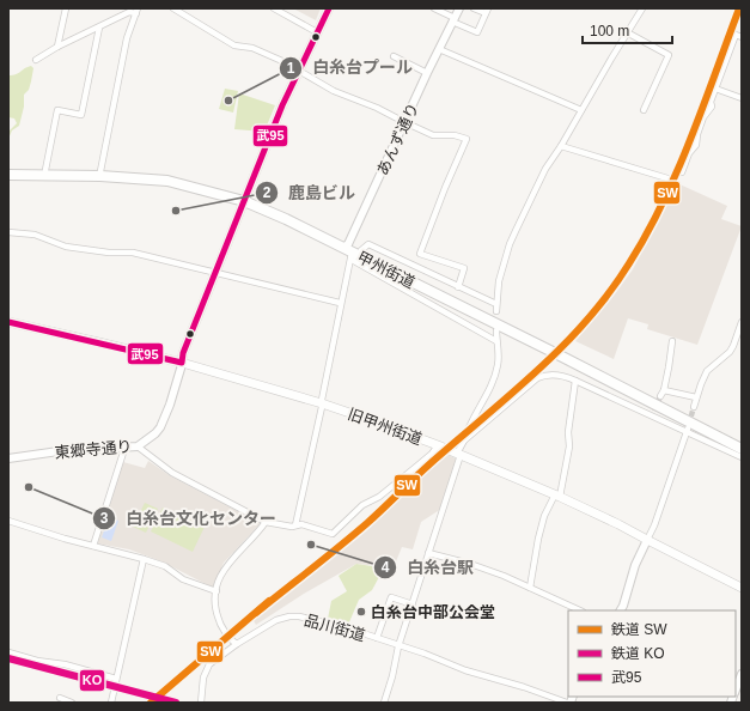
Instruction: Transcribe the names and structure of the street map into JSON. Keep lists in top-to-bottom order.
{
  "streets": {
    "highway": ["甲州街道"],
    "main road": ["旧甲州街道"],
    "street": ["あんず通り", "東郷寺通り", "品川街道"]
  },
  "crossings": [
    ["あんず通り", "甲州街道"],
    ["甲州街道", "東郷寺通り"],
    ["旧甲州街道", "東郷寺通り"]
  ],
  "places": [
    "白糸台プール",
    "鹿島ビル",
    "白糸台文化センター",
    "白糸台駅",
    "白糸台中部公会堂"
  ],
  "lines": ["rail line SW", "transit line 武95", "rail line KO"],
  "legend": ["鉄道 SW", "鉄道 KO", "武95"],
  "scale_bar": "100 m"
}
